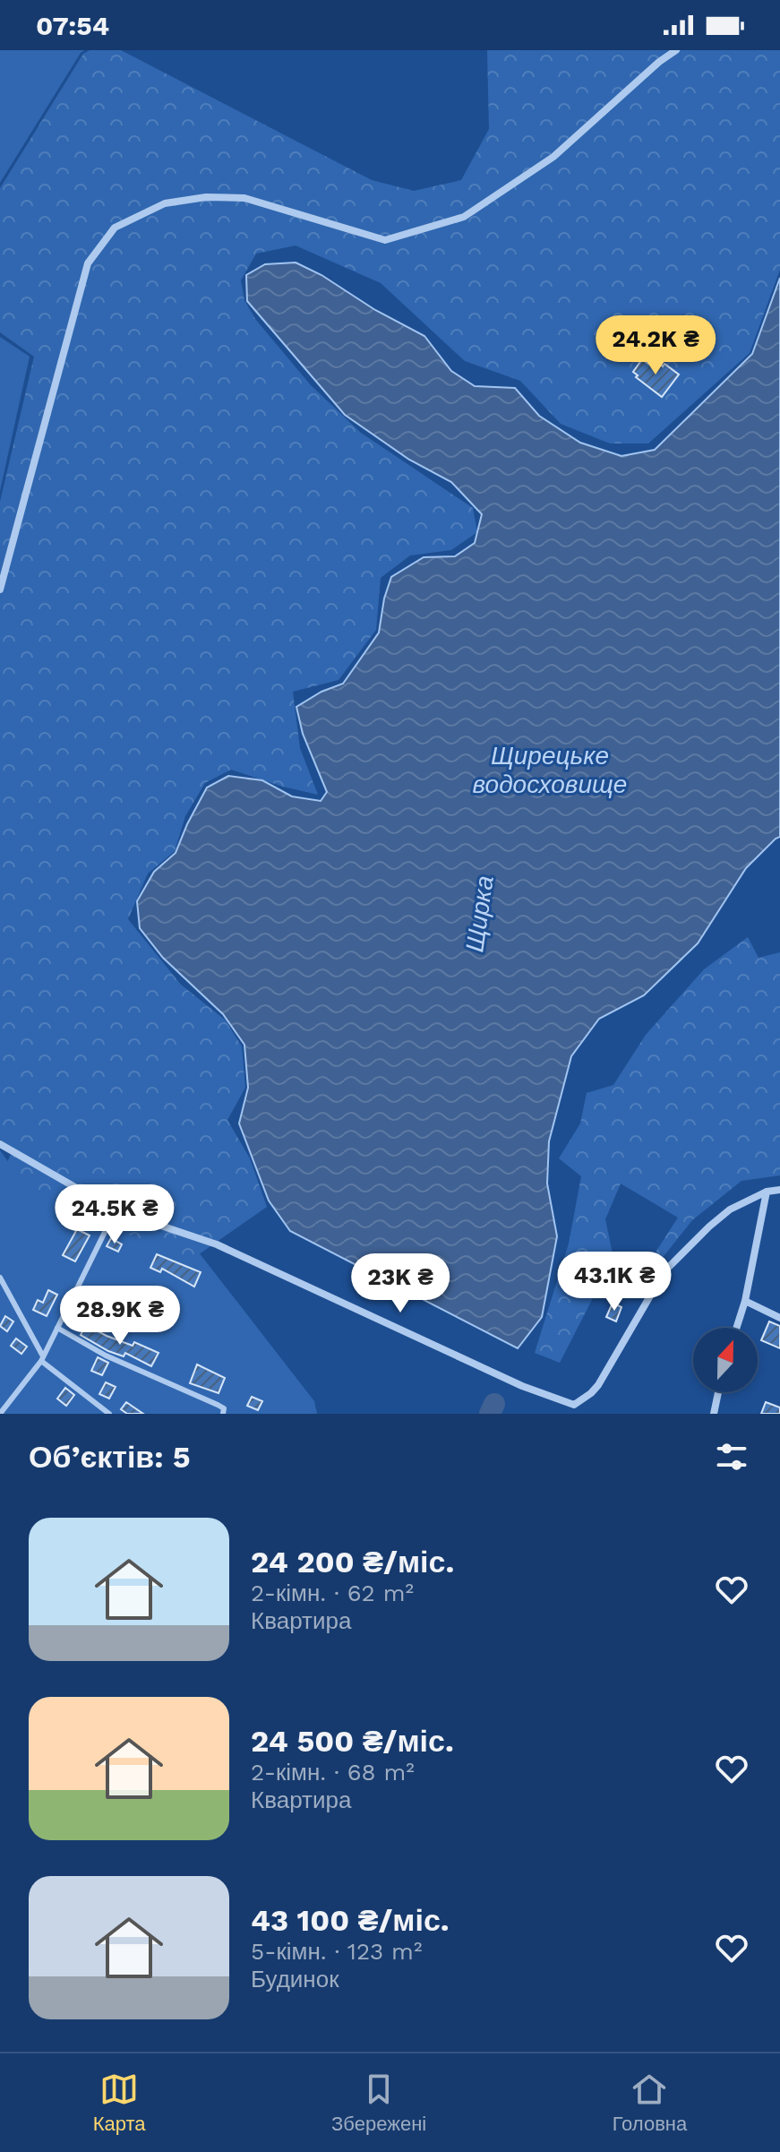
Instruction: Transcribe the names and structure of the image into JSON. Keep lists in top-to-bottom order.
{
  "water": ["Щирецьке водосховище", "Щирка"],
  "north": "top",
  "page": {
    "status": "07:54",
    "price": [
      "24.2K ₴",
      "24.5K ₴",
      "43.1K ₴",
      "23K ₴",
      "28.9K ₴"
    ],
    "heading": "Об’єктів: 5",
    "list": [
      {
        "name": "24 200 ₴/міс.",
        "note": "2-кімн. · 62 m² · Квартира"
      },
      {
        "name": "24 500 ₴/міс.",
        "note": "2-кімн. · 68 m² · Квартира"
      },
      {
        "name": "43 100 ₴/міс.",
        "note": "5-кімн. · 123 m² · Будинок"
      }
    ],
    "tabs": ["Карта", "Збережені", "Головна"]
  }
}
